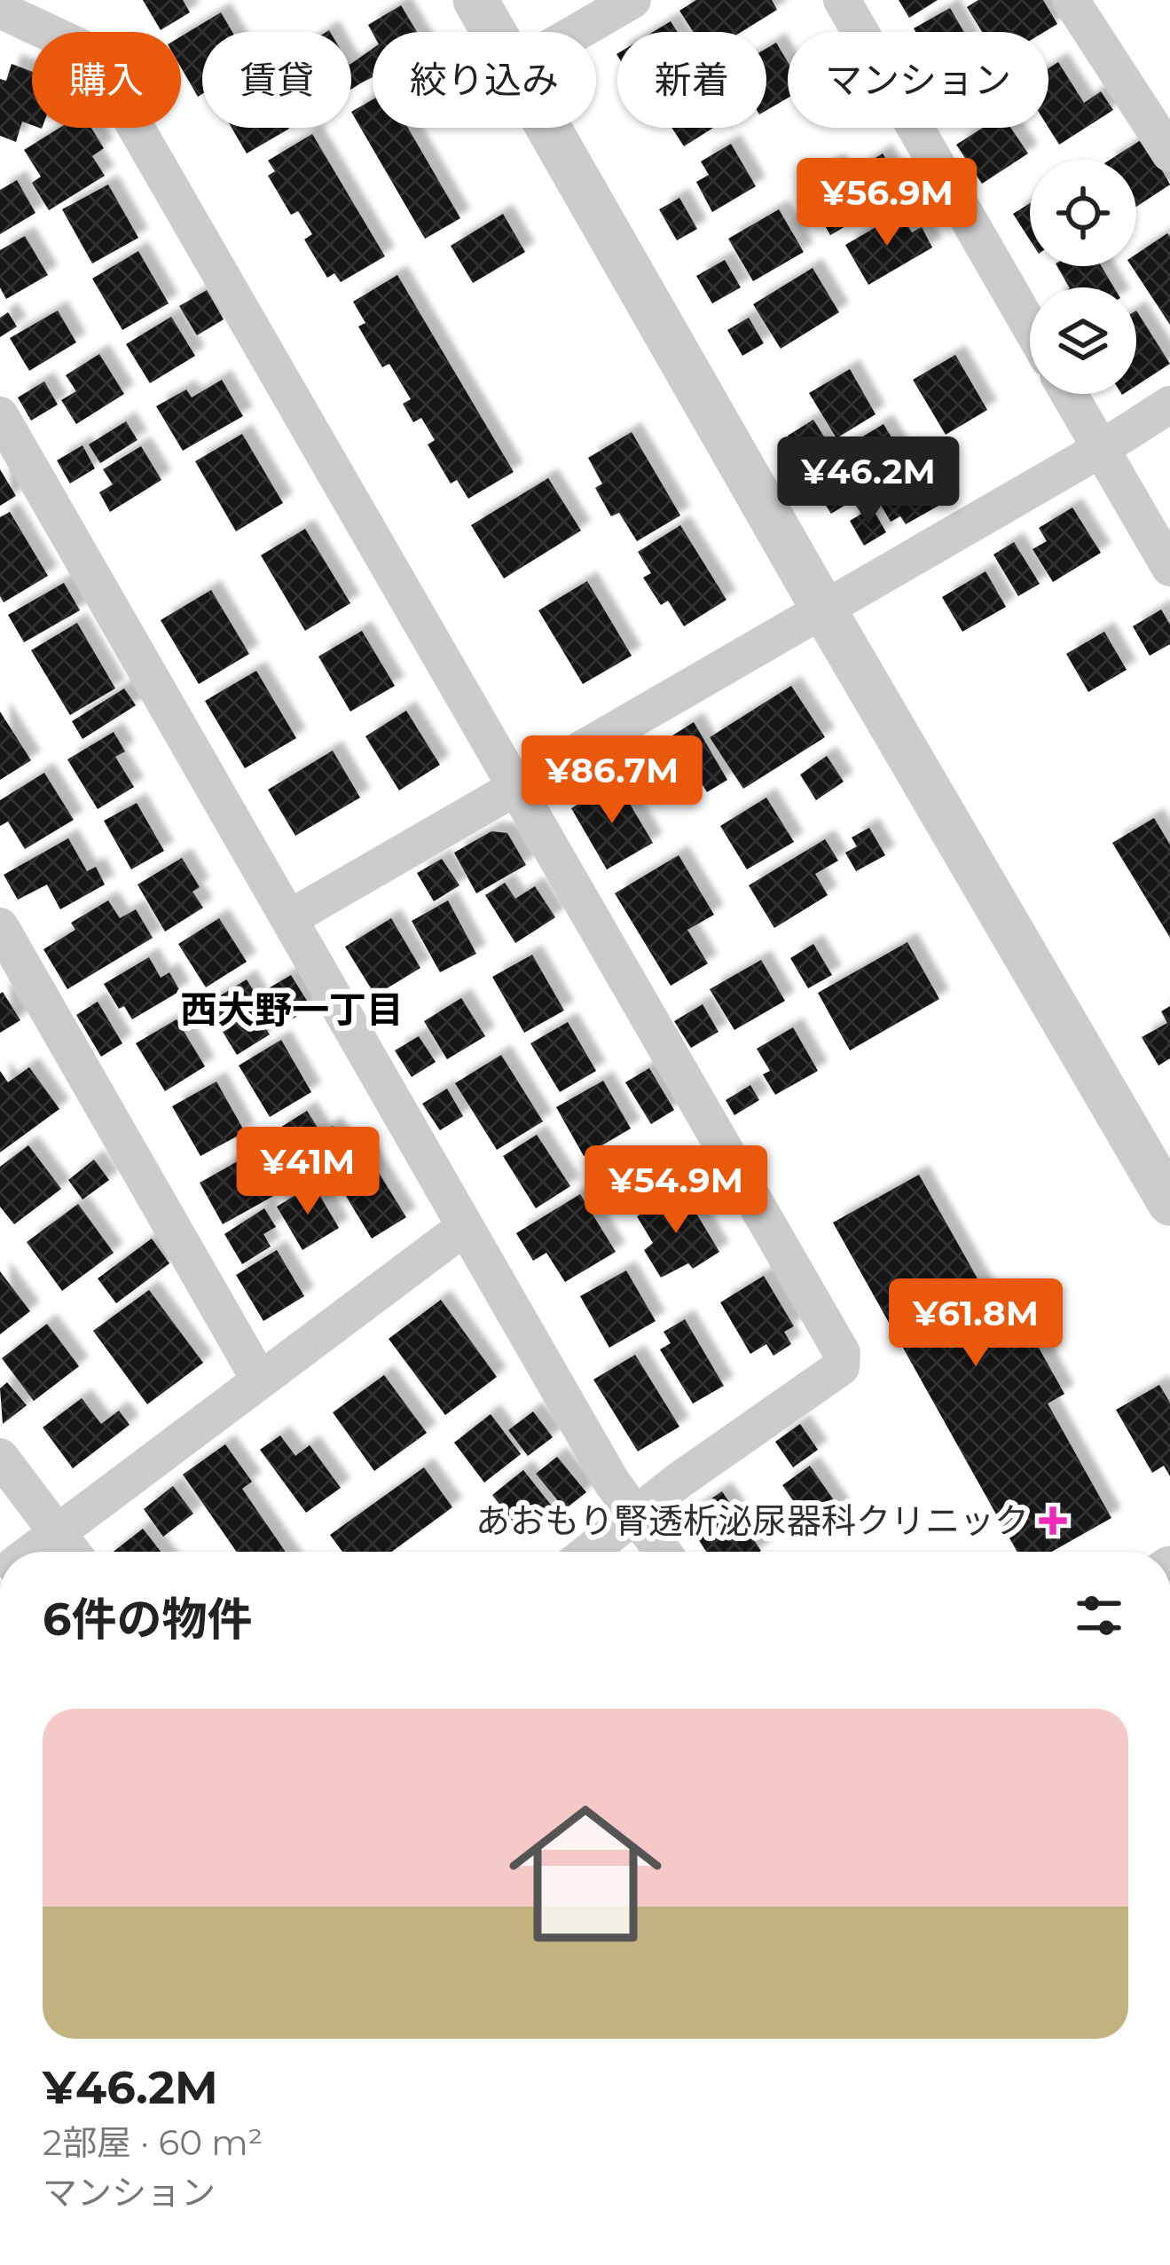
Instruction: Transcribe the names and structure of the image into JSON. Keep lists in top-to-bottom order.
{
  "districts": ["西大野一丁目"],
  "places": {
    "health": ["あおもり腎透析泌尿器科クリニック"]
  },
  "page": {
    "chip": [
      "購入",
      "賃貸",
      "絞り込み",
      "新着",
      "マンション"
    ],
    "price": [
      "¥56.9M",
      "¥46.2M",
      "¥86.7M",
      "¥41M",
      "¥54.9M",
      "¥61.8M"
    ],
    "heading": "6件の物件",
    "list": [
      {
        "name": "¥46.2M",
        "note": "2部屋 · 60 m² · マンション"
      }
    ]
  }
}
